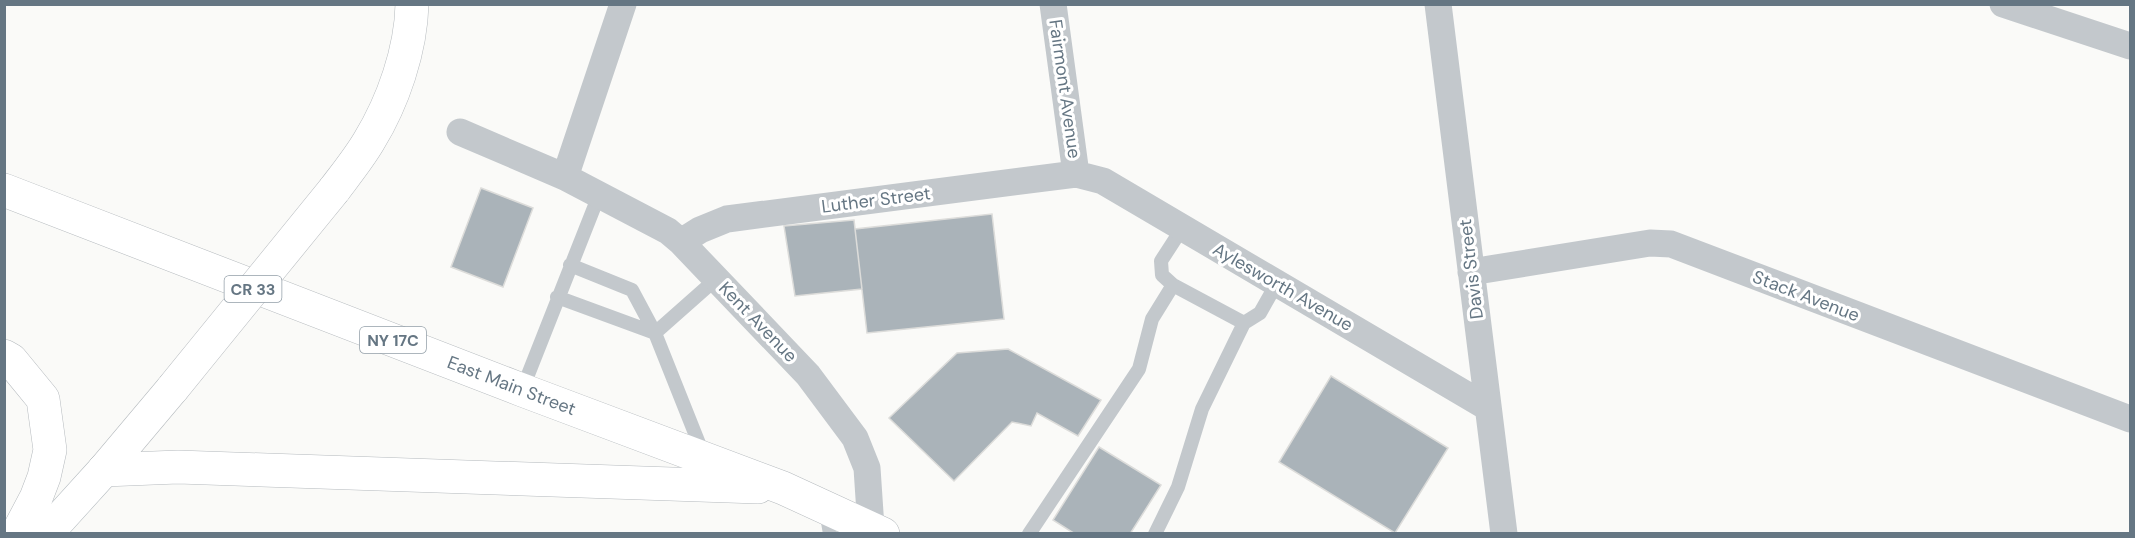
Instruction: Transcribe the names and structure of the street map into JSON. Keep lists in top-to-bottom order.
{
  "streets": {
    "main road": ["CR 33", "NY 17C", "East Main Street"],
    "street": [
      "Fairmont Avenue",
      "Luther Street",
      "Davis Street",
      "Aylesworth Avenue",
      "Stack Avenue",
      "Kent Avenue"
    ]
  },
  "crossings": [
    ["Fairmont Avenue", "Luther Street"],
    ["Fairmont Avenue", "Aylesworth Avenue"],
    ["Luther Street", "Aylesworth Avenue"],
    ["Luther Street", "Kent Avenue"],
    ["Davis Street", "Aylesworth Avenue"],
    ["Davis Street", "Stack Avenue"],
    ["Kent Avenue", "East Main Street"]
  ]
}
